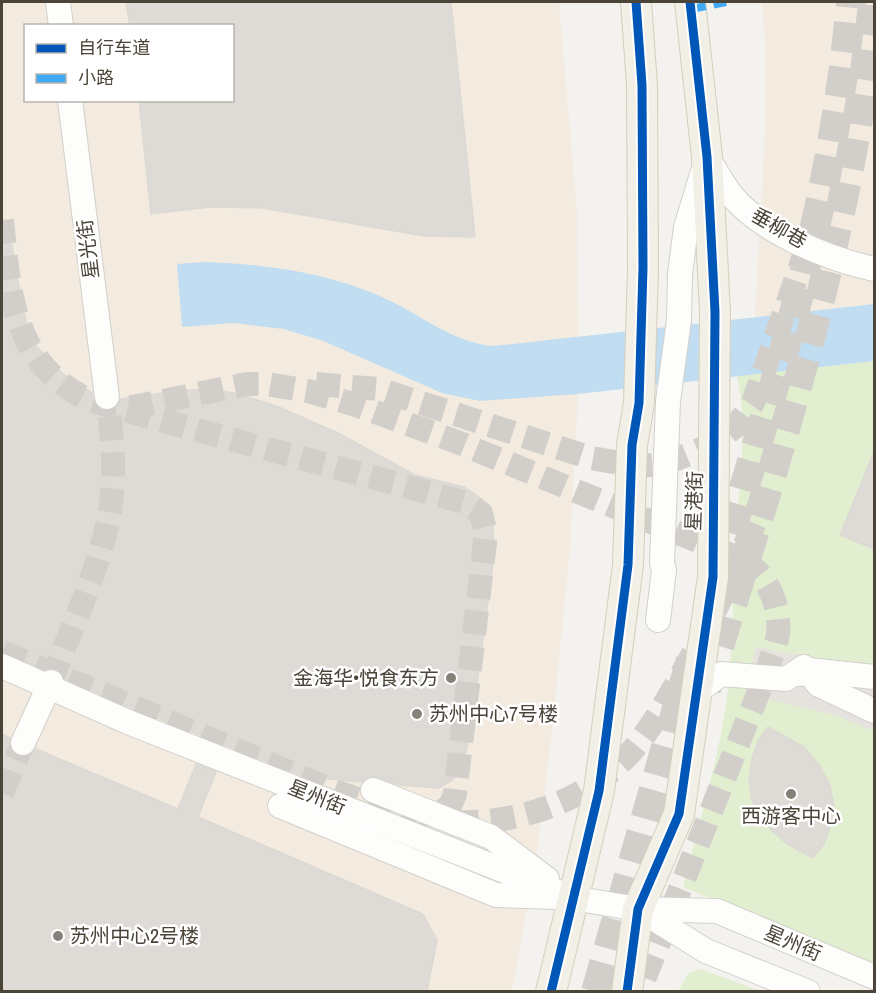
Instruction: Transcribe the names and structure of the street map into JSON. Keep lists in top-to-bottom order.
{
  "streets": {
    "main road": ["星港街"],
    "street": ["垂柳巷", "星光街", "星州街"]
  },
  "crossings": [
    ["垂柳巷", "星港街"],
    ["星港街", "星州街"]
  ],
  "places": [
    "金海华•悦食东方",
    "苏州中心7号楼",
    "西游客中心",
    "苏州中心2号楼"
  ],
  "legend": ["自行车道", "小路"]
}
